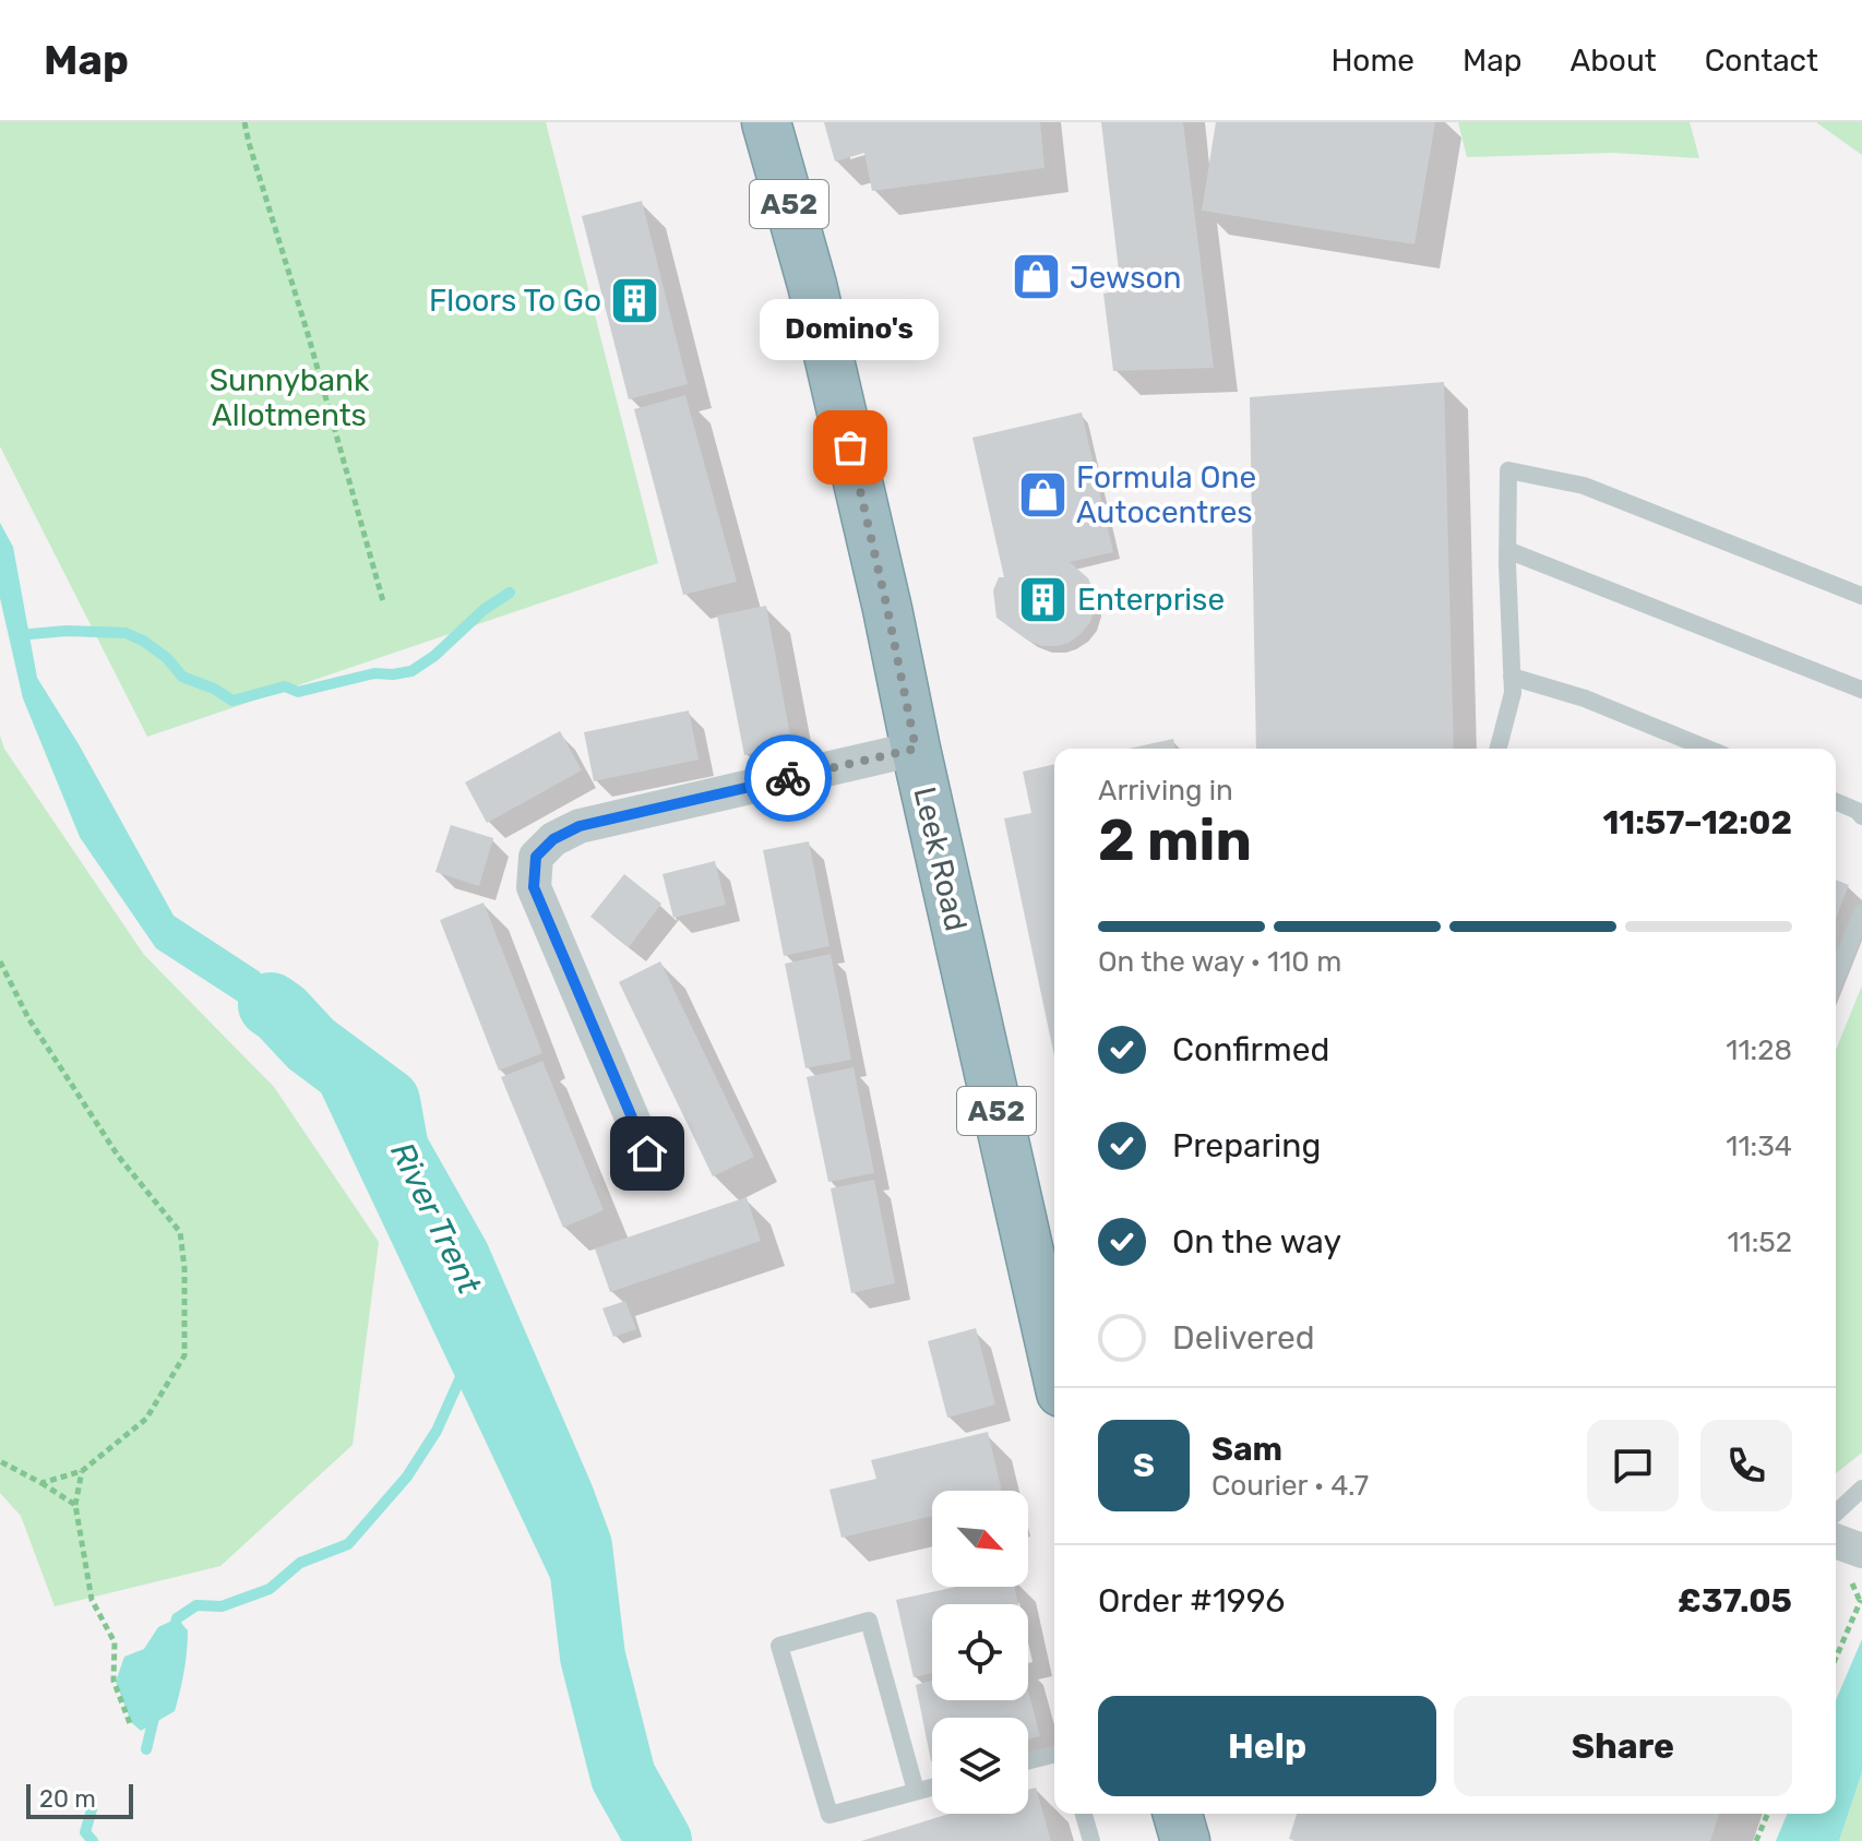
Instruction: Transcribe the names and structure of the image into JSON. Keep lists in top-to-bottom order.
{
  "streets": {
    "highway": ["A52", "Leek Road"]
  },
  "water": ["River Trent"],
  "parks": ["Sunnybank Allotments"],
  "places": {
    "shop": ["Jewson", "Formula One Autocentres"],
    "building": ["Floors To Go", "Enterprise"],
    "other": ["Domino's"]
  },
  "scale_bar": "20 m",
  "north": "bottom right",
  "page": {
    "header": "Map",
    "nav": [
      "Home",
      "Map",
      "About",
      "Contact"
    ],
    "bubble": "Domino's",
    "heading": ["2 min", "Arriving in", "11:57–12:02"],
    "panel": [
      "Sam",
      "Courier · 4.7",
      "Order #1996",
      "£37.05"
    ],
    "bar": "On the way · 110 m",
    "list": [
      ["Confirmed", "11:28"],
      ["Preparing", "11:34"],
      ["On the way", "11:52"],
      "Delivered"
    ],
    "round": "S",
    "buttons": ["Help", "Share"],
    "scale": "20 m"
  }
}
